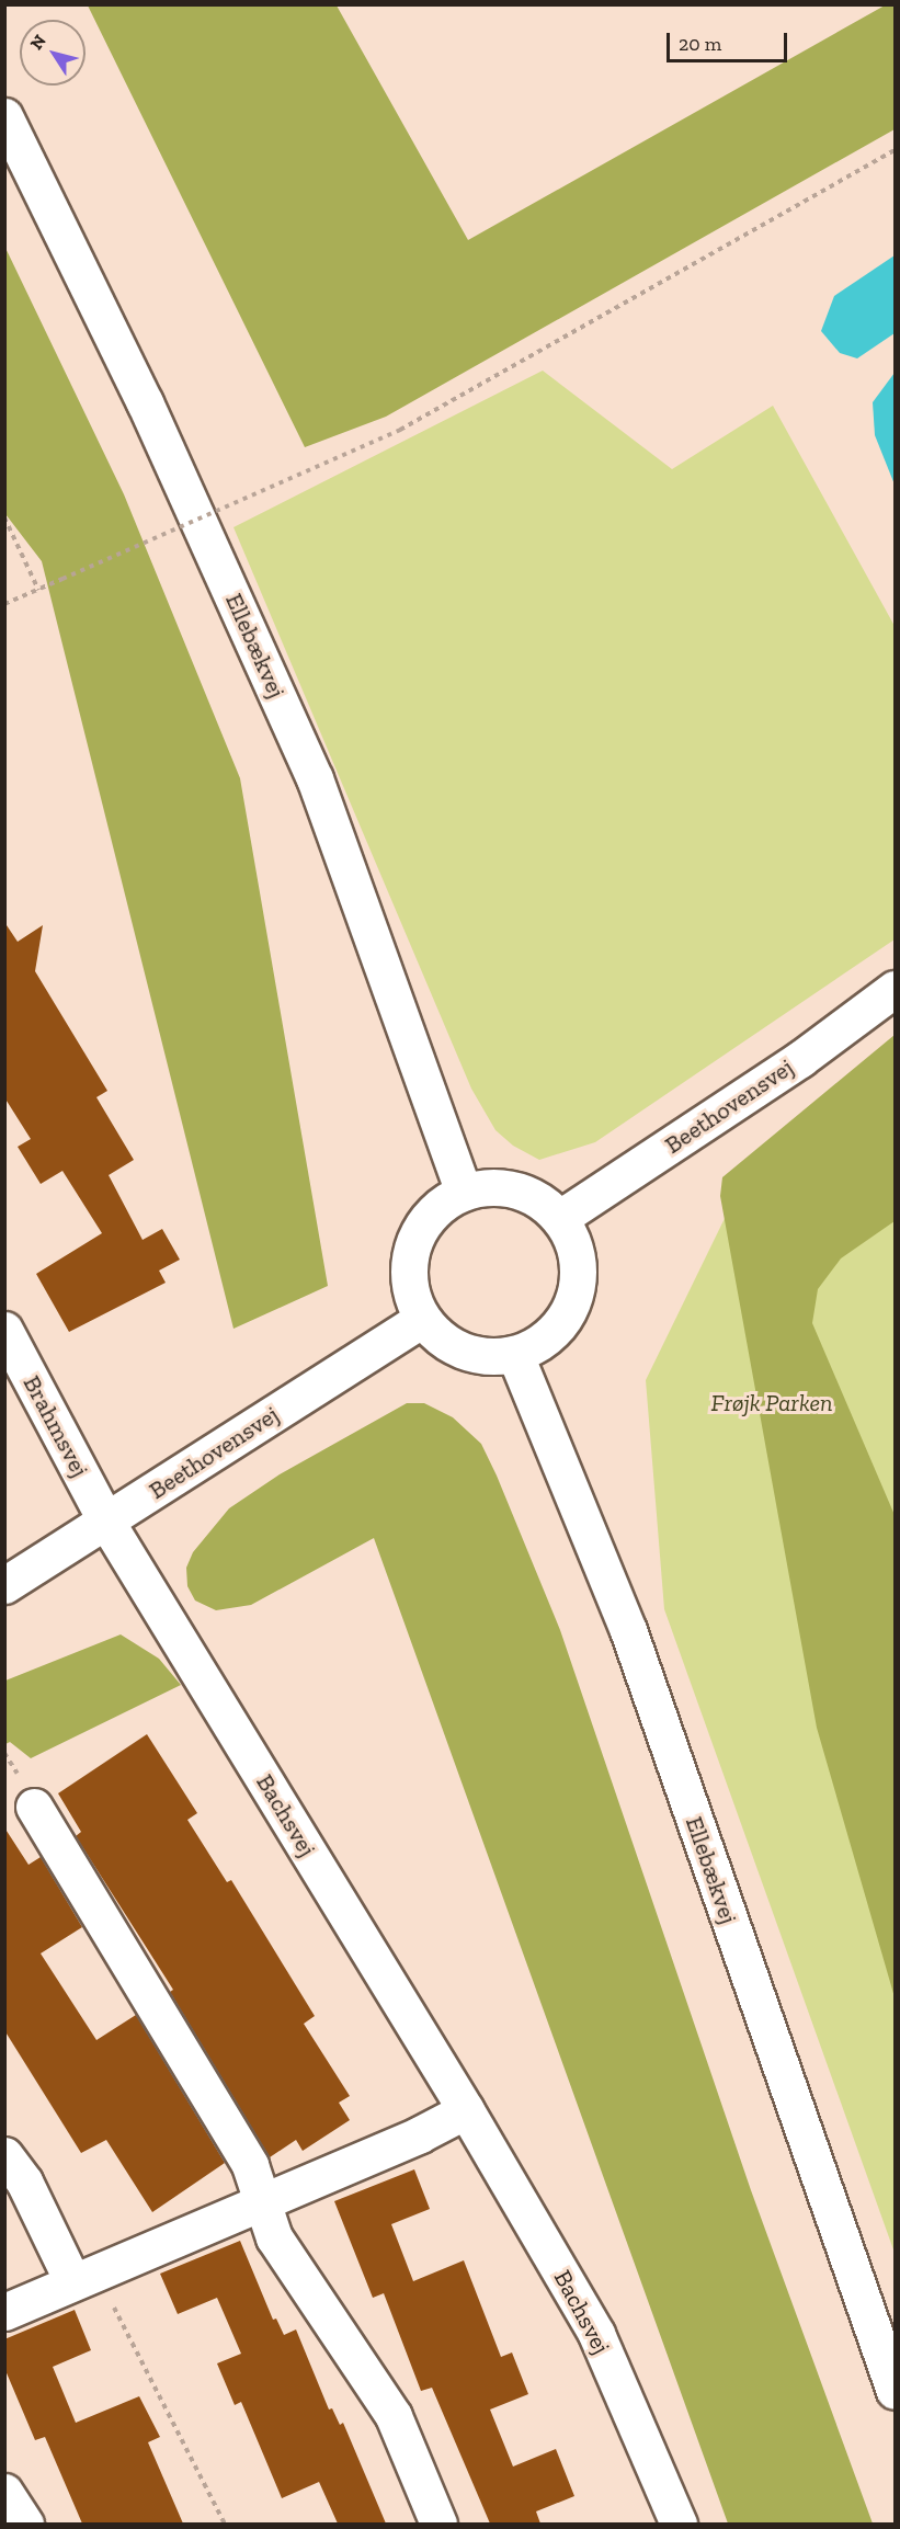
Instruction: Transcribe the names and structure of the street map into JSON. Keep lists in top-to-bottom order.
{
  "streets": {
    "street": [
      "Ellebækvej",
      "Beethovensvej",
      "Brahmsvej",
      "Bachsvej"
    ]
  },
  "crossings": [
    ["Ellebækvej", "Beethovensvej"],
    ["Beethovensvej", "Brahmsvej"],
    ["Beethovensvej", "Bachsvej"],
    ["Brahmsvej", "Bachsvej"]
  ],
  "parks": ["Frøjk Parken"],
  "scale_bar": "20 m",
  "north": "top left"
}
